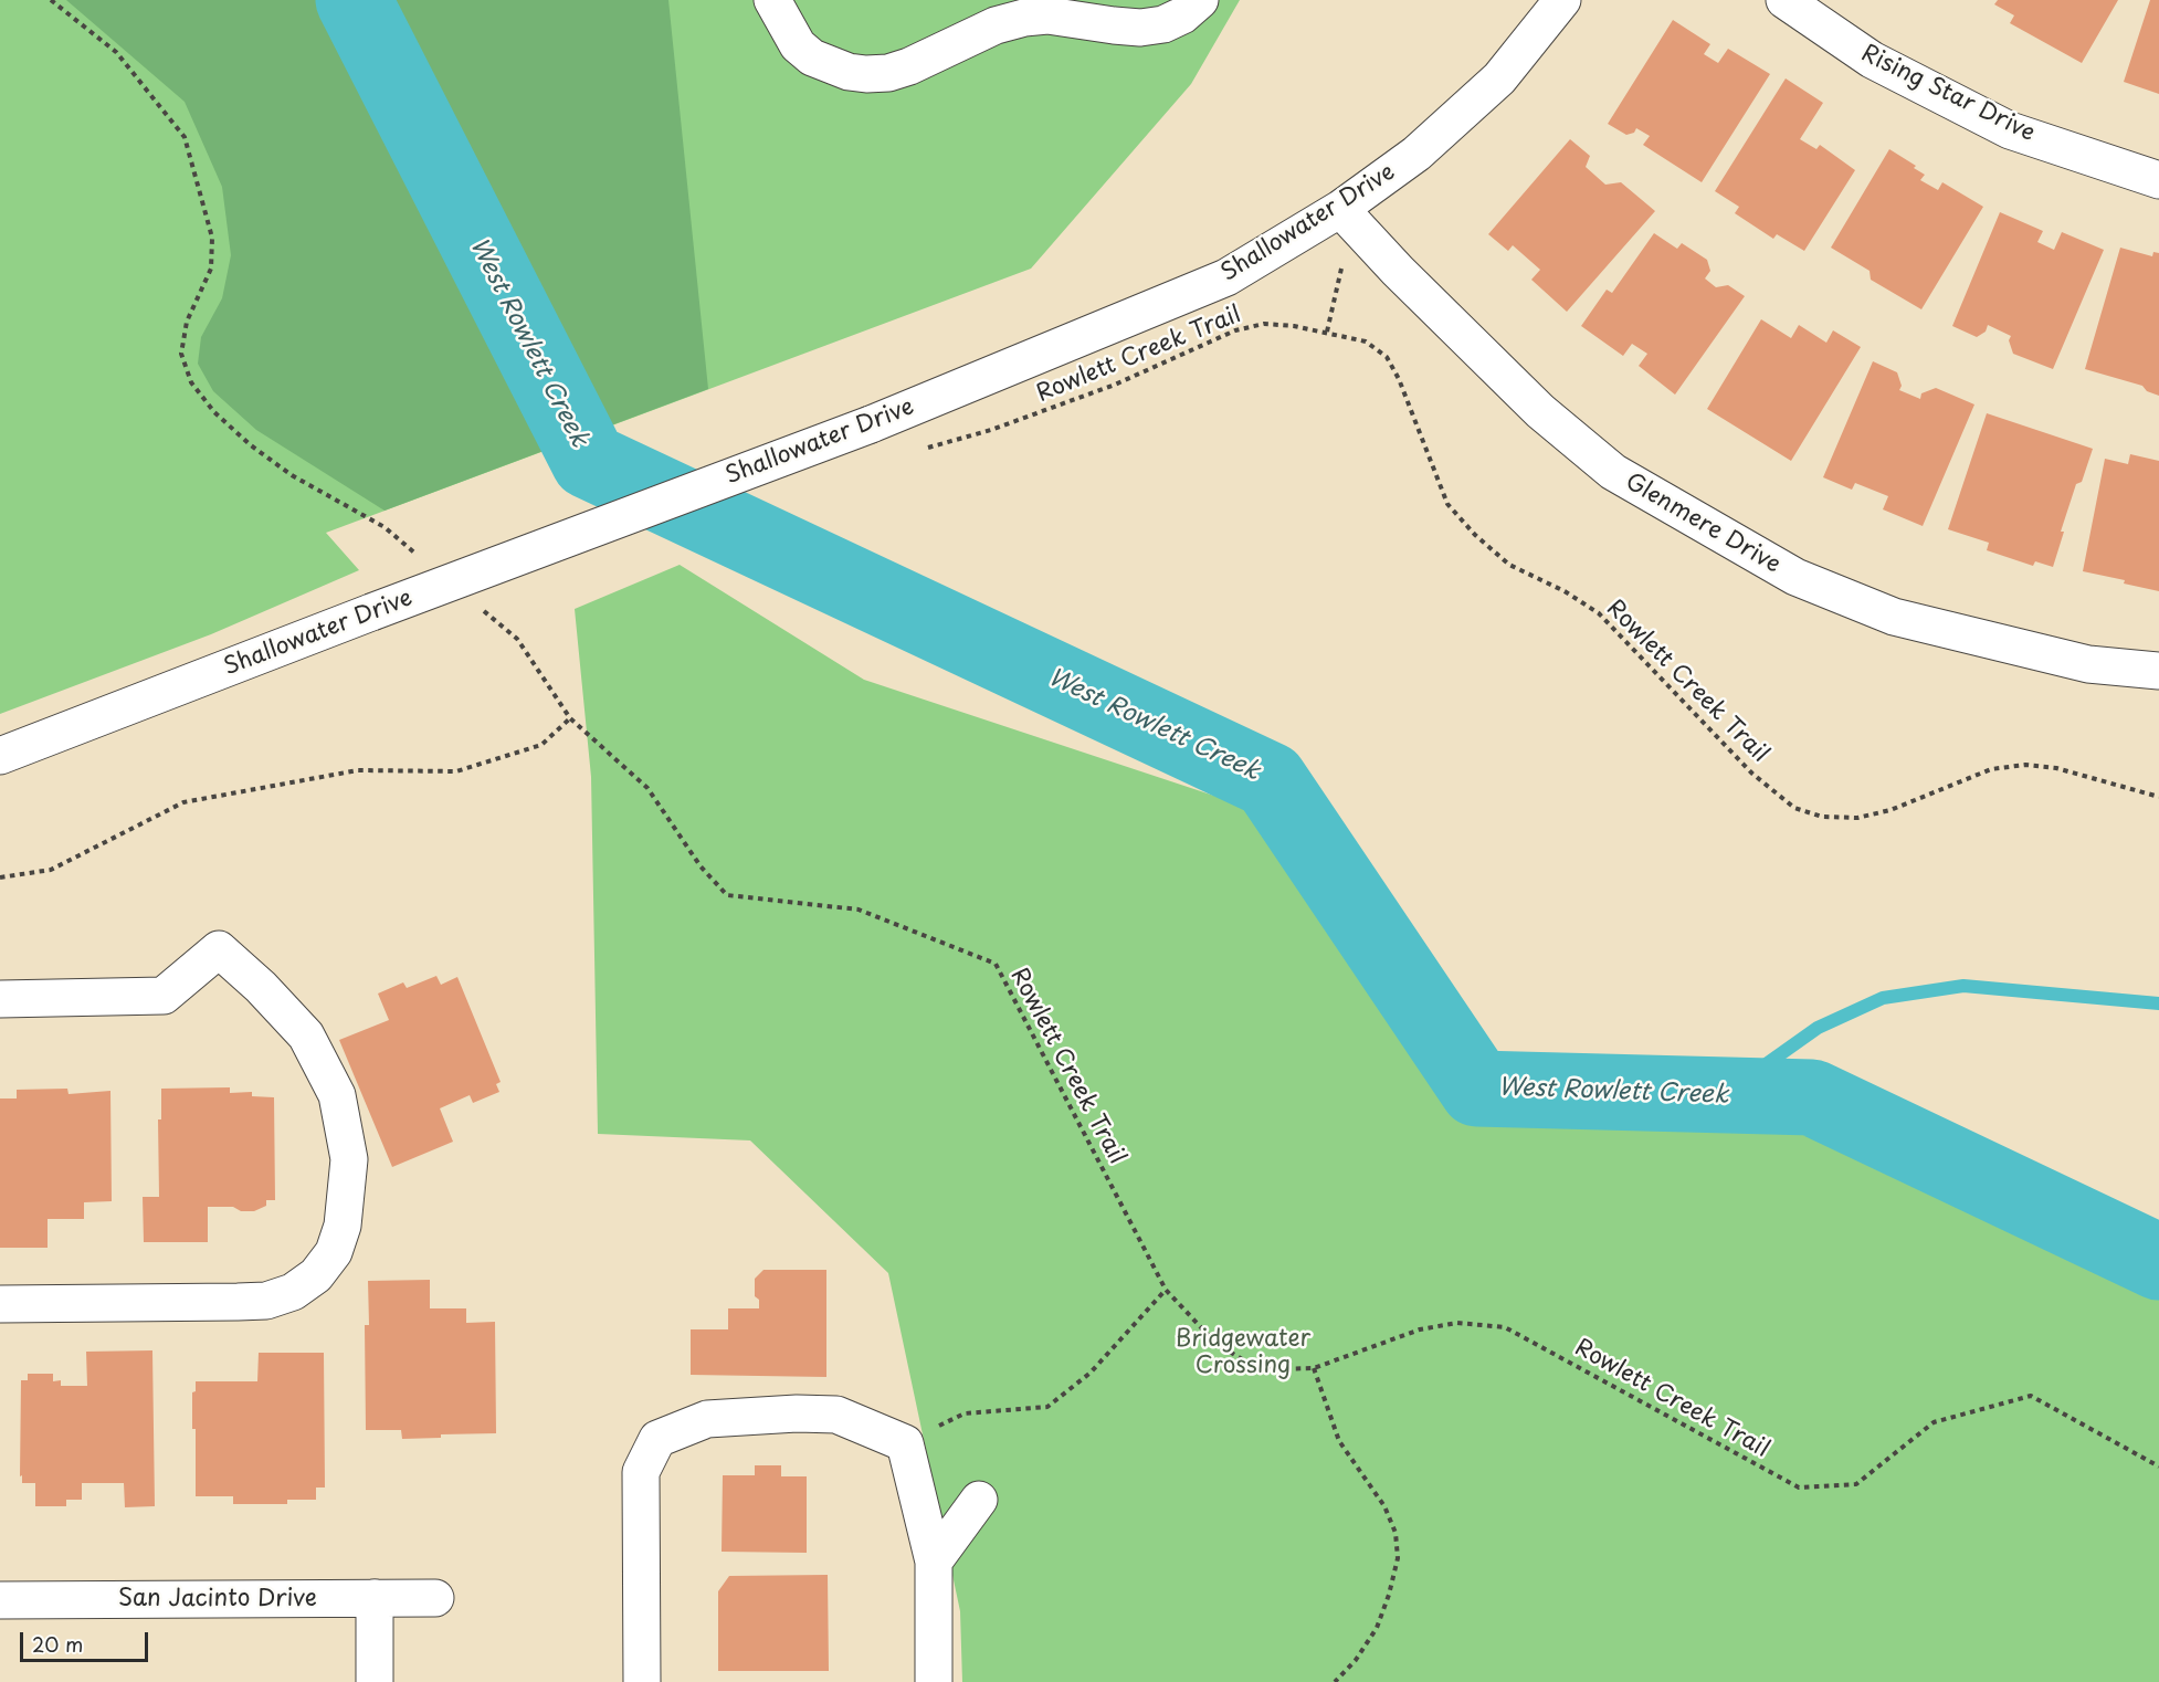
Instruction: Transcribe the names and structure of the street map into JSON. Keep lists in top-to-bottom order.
{
  "streets": {
    "street": [
      "Rising Star Drive",
      "Shallowater Drive",
      "Glenmere Drive",
      "San Jacinto Drive"
    ],
    "path": ["Rowlett Creek Trail"]
  },
  "crossings": [
    ["Shallowater Drive", "Glenmere Drive"]
  ],
  "water": ["West Rowlett Creek"],
  "parks": ["Bridgewater Crossing"],
  "scale_bar": "20 m"
}
